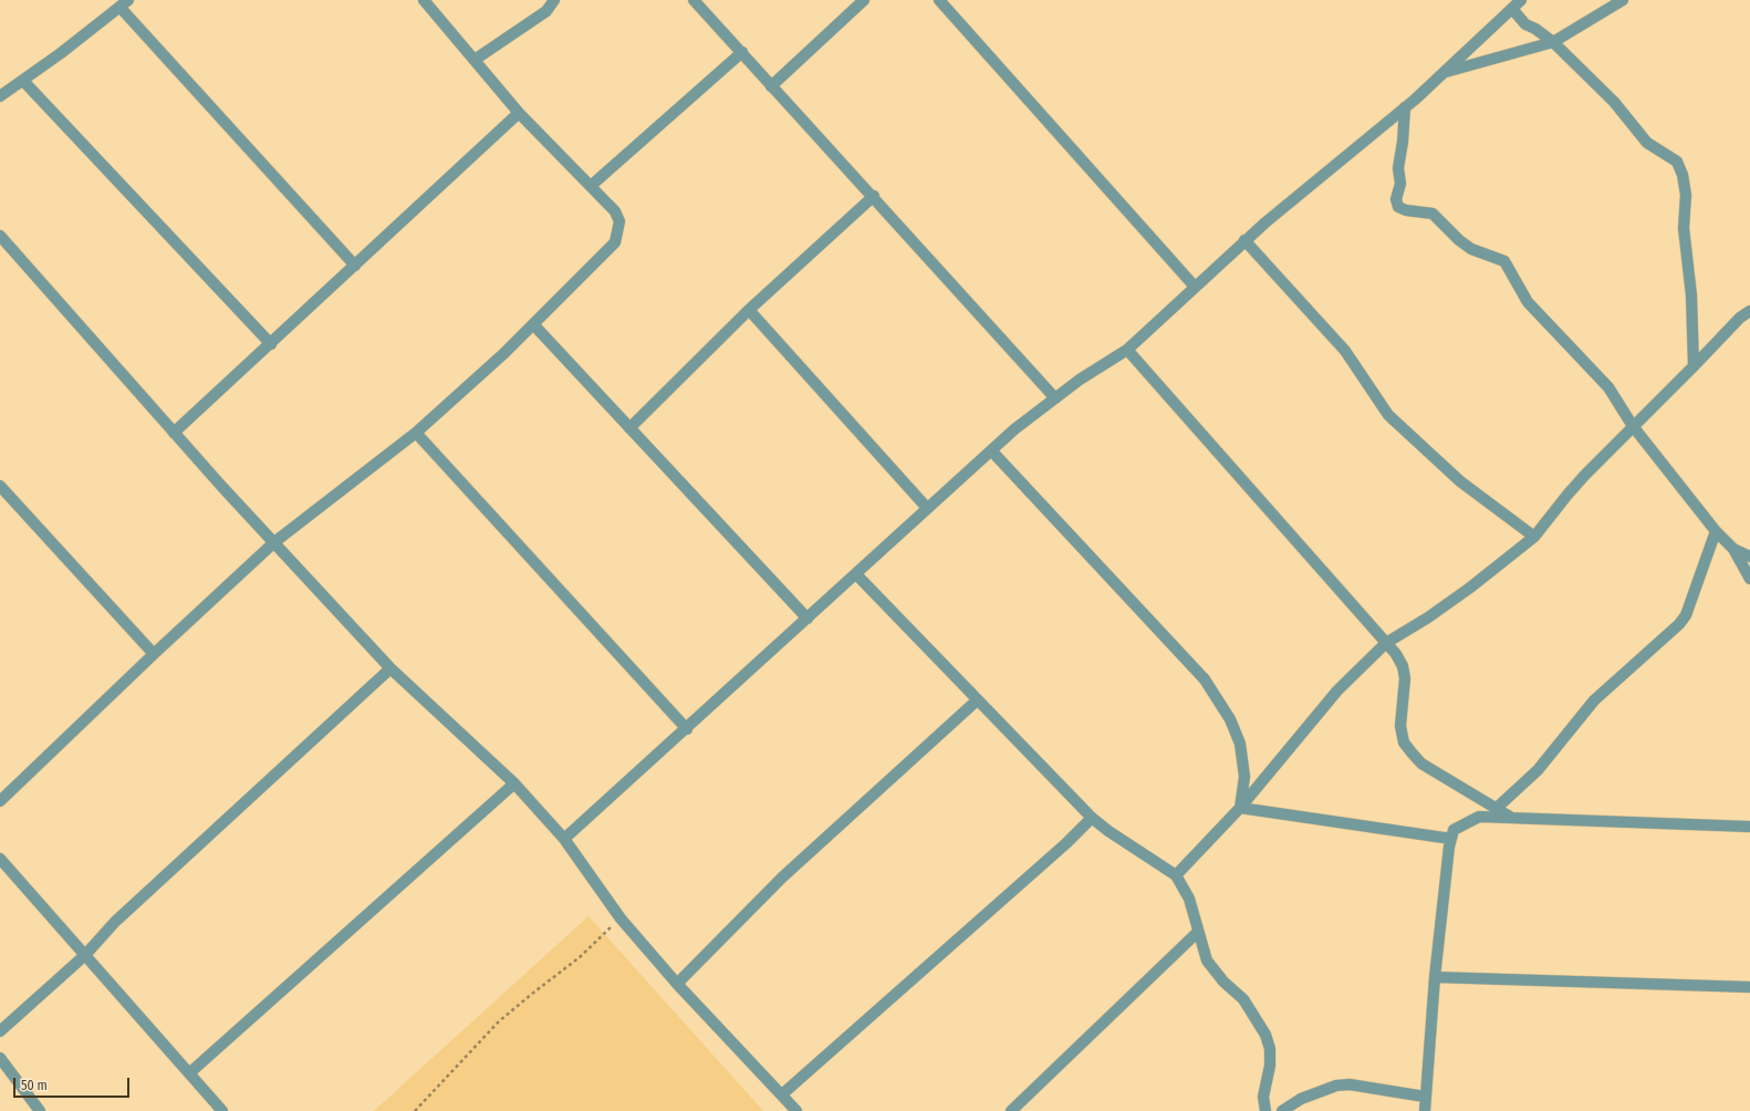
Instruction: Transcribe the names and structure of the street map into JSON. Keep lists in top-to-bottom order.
{
  "scale_bar": "50 m"
}
